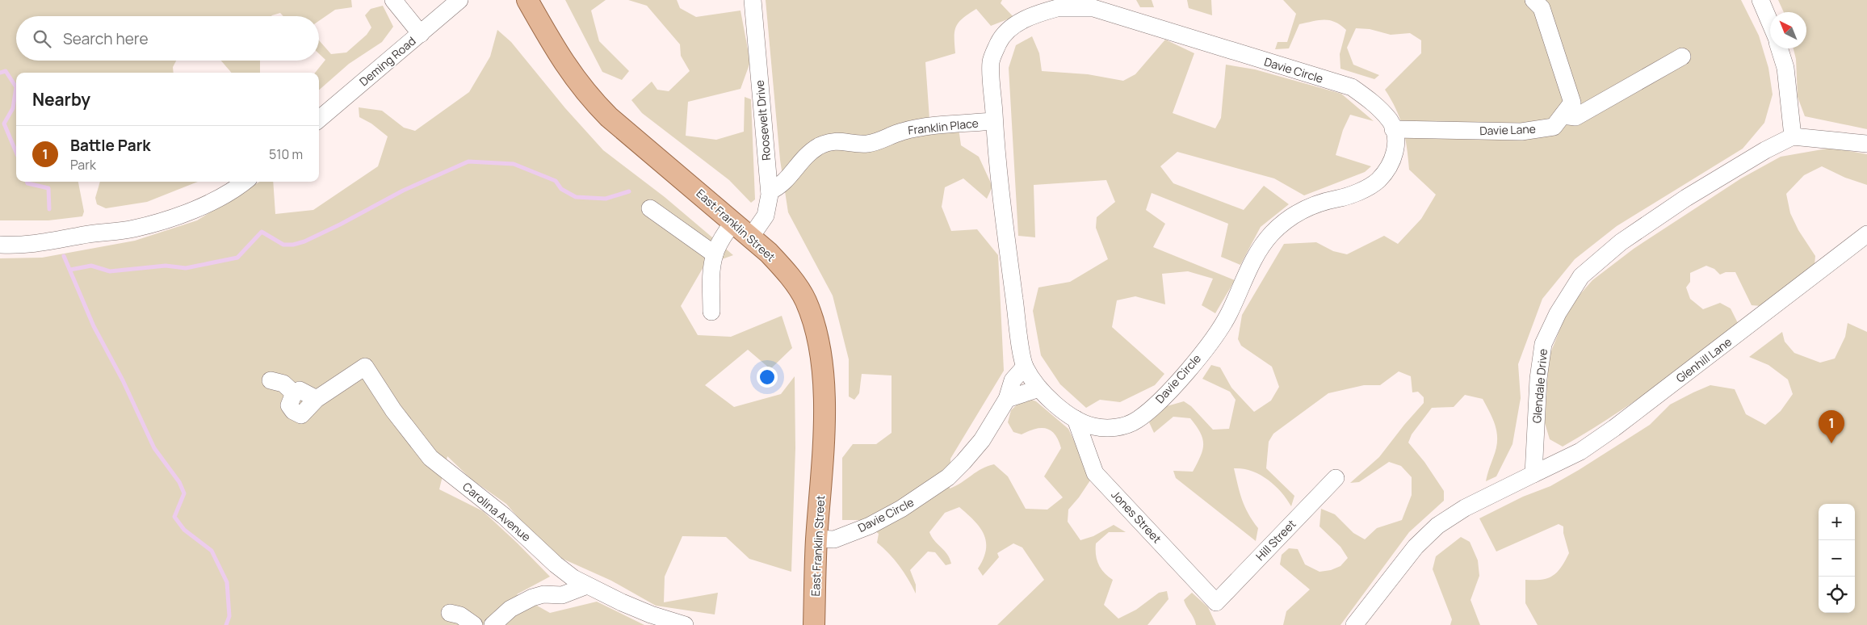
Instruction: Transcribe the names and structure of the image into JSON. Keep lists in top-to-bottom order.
{
  "streets": {
    "main road": ["East Franklin Street"],
    "street": [
      "Deming Road",
      "Davie Circle",
      "Roosevelt Drive",
      "Franklin Place",
      "Davie Lane",
      "Glenhill Lane",
      "Glendale Drive",
      "Carolina Avenue",
      "Jones Street",
      "Hill Street"
    ]
  },
  "crossings": [
    ["Davie Circle", "Franklin Place"],
    ["Davie Circle", "Davie Lane"],
    ["Davie Circle", "East Franklin Street"],
    ["Davie Circle", "Jones Street"],
    ["Roosevelt Drive", "Franklin Place"],
    ["Roosevelt Drive", "East Franklin Street"],
    ["Glenhill Lane", "Glendale Drive"],
    ["Jones Street", "Hill Street"]
  ],
  "north": "top left",
  "page": {
    "search": "Search here",
    "heading": "Nearby",
    "list": [
      {
        "mark": "1",
        "name": "Battle Park",
        "note": "Park",
        "value": "510 m"
      }
    ],
    "pins": "1",
    "map_buttons": ["+", "−"]
  }
}
